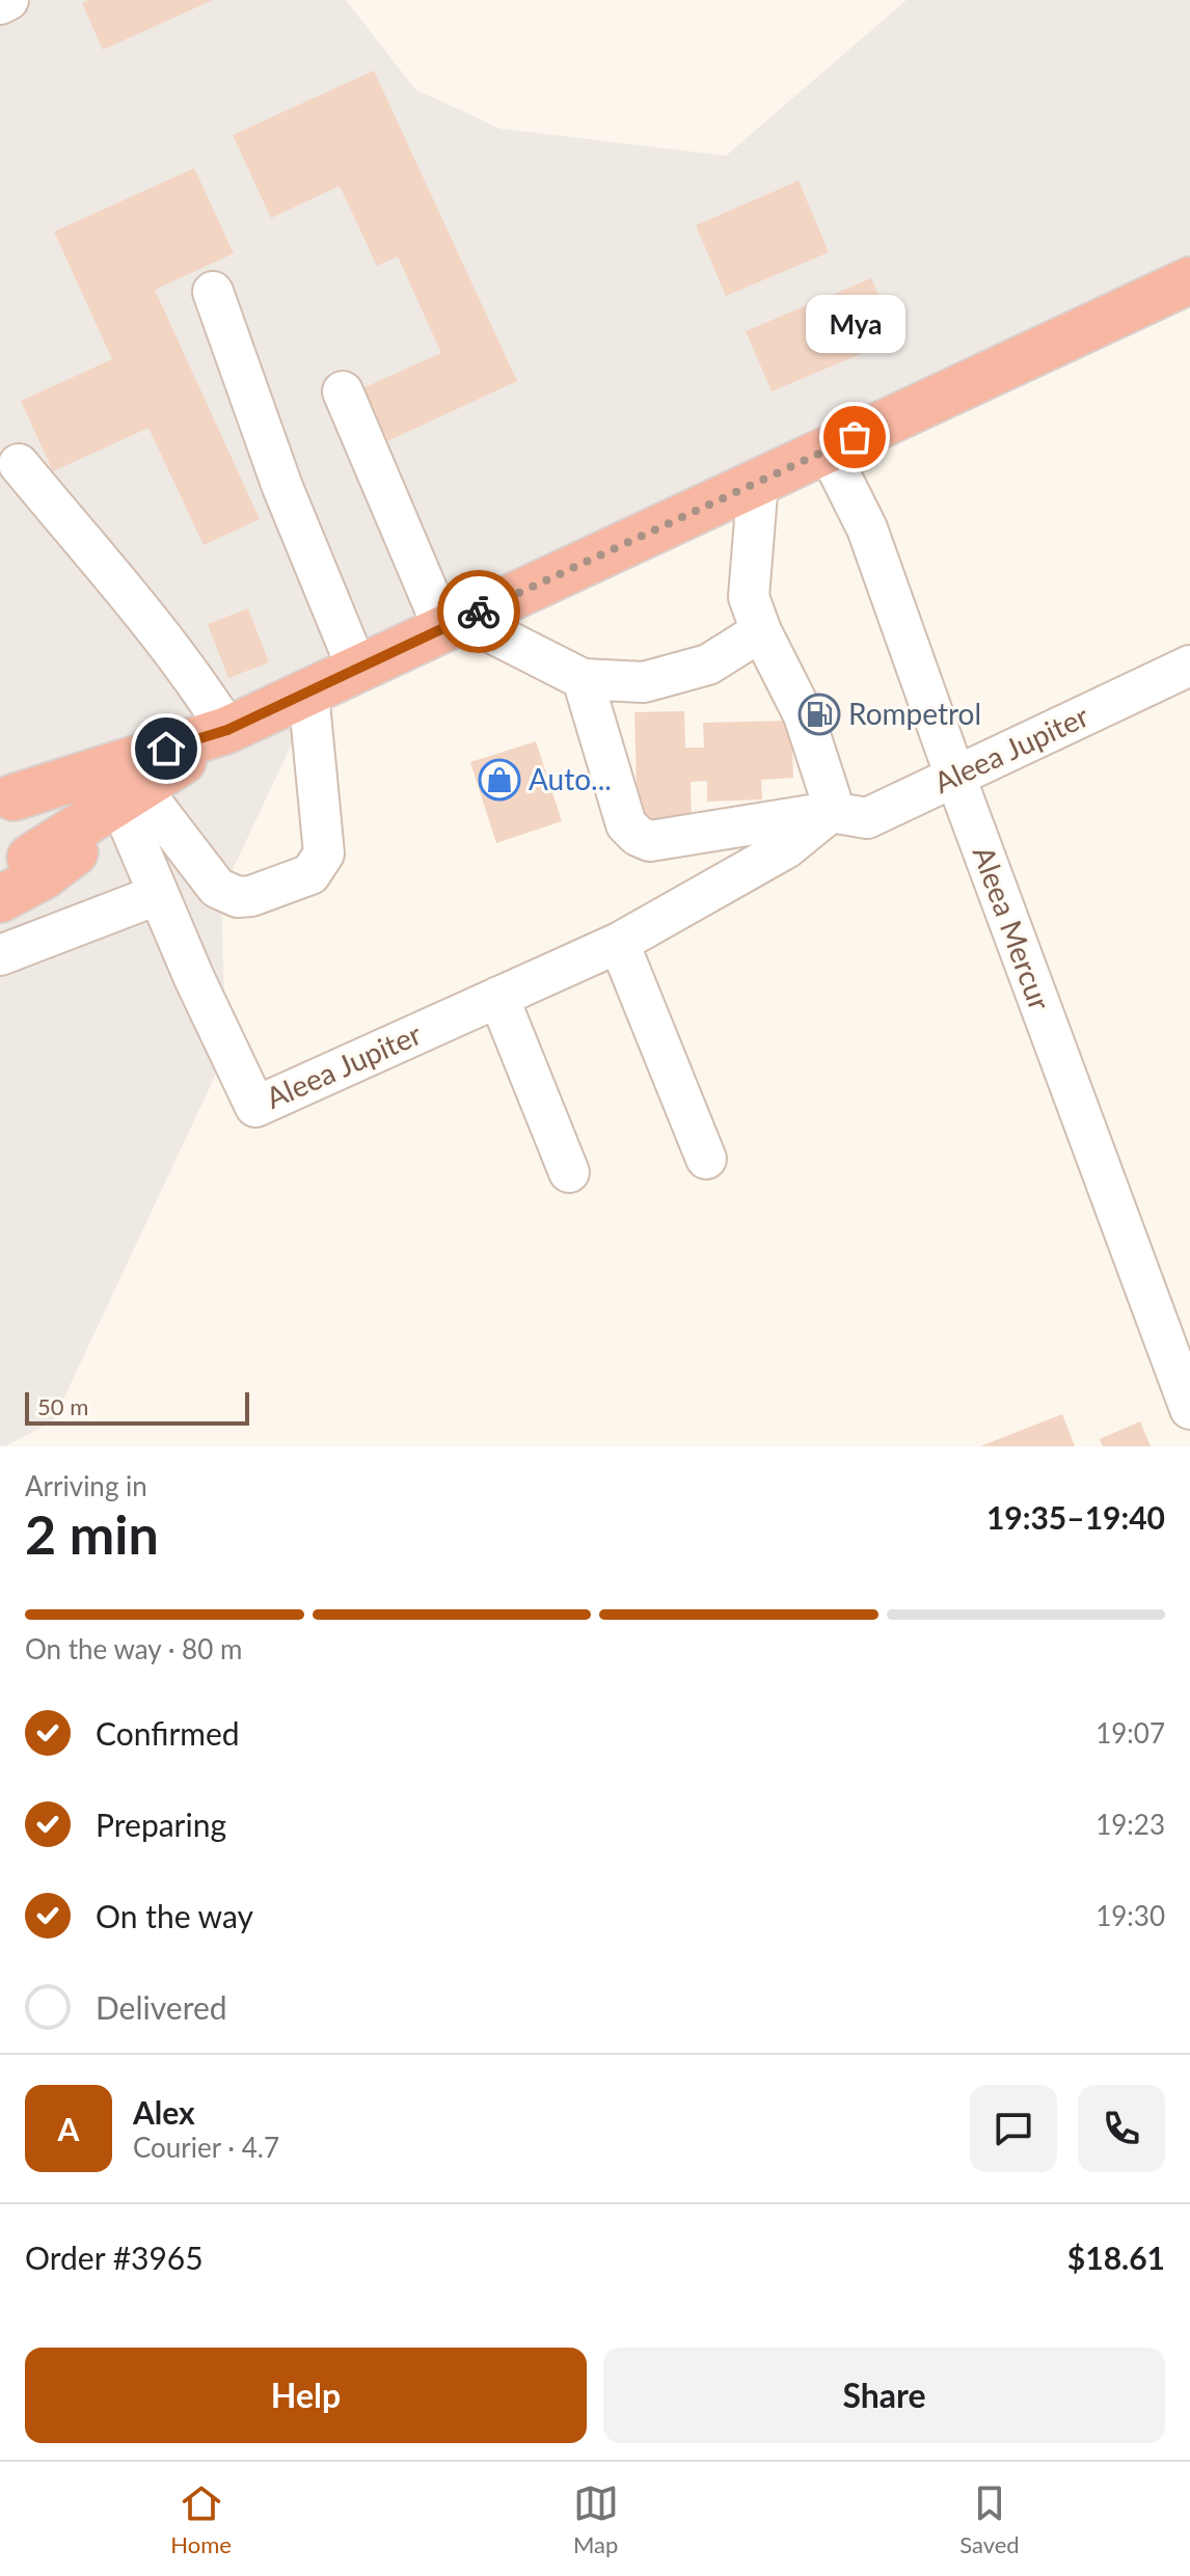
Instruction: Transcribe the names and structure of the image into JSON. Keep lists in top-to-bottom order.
{
  "streets": {
    "street": ["Aleea Jupiter", "Aleea Mercur"]
  },
  "crossings": [
    ["Aleea Jupiter", "Aleea Mercur"]
  ],
  "places": {
    "other": ["Mya"],
    "fuel station": ["Rompetrol"],
    "shop": ["Auto..."]
  },
  "scale_bar": "50 m",
  "page": {
    "bubble": "Mya",
    "scale": "50 m",
    "heading": ["2 min", "Arriving in", "19:35–19:40"],
    "panel": [
      "Alex",
      "Courier · 4.7",
      "Order #3965",
      "$18.61"
    ],
    "bar": "On the way · 80 m",
    "list": [
      ["Confirmed", "19:07"],
      ["Preparing", "19:23"],
      ["On the way", "19:30"],
      "Delivered"
    ],
    "round": "A",
    "buttons": ["Help", "Share"],
    "tabs": ["Home", "Map", "Saved"]
  }
}
